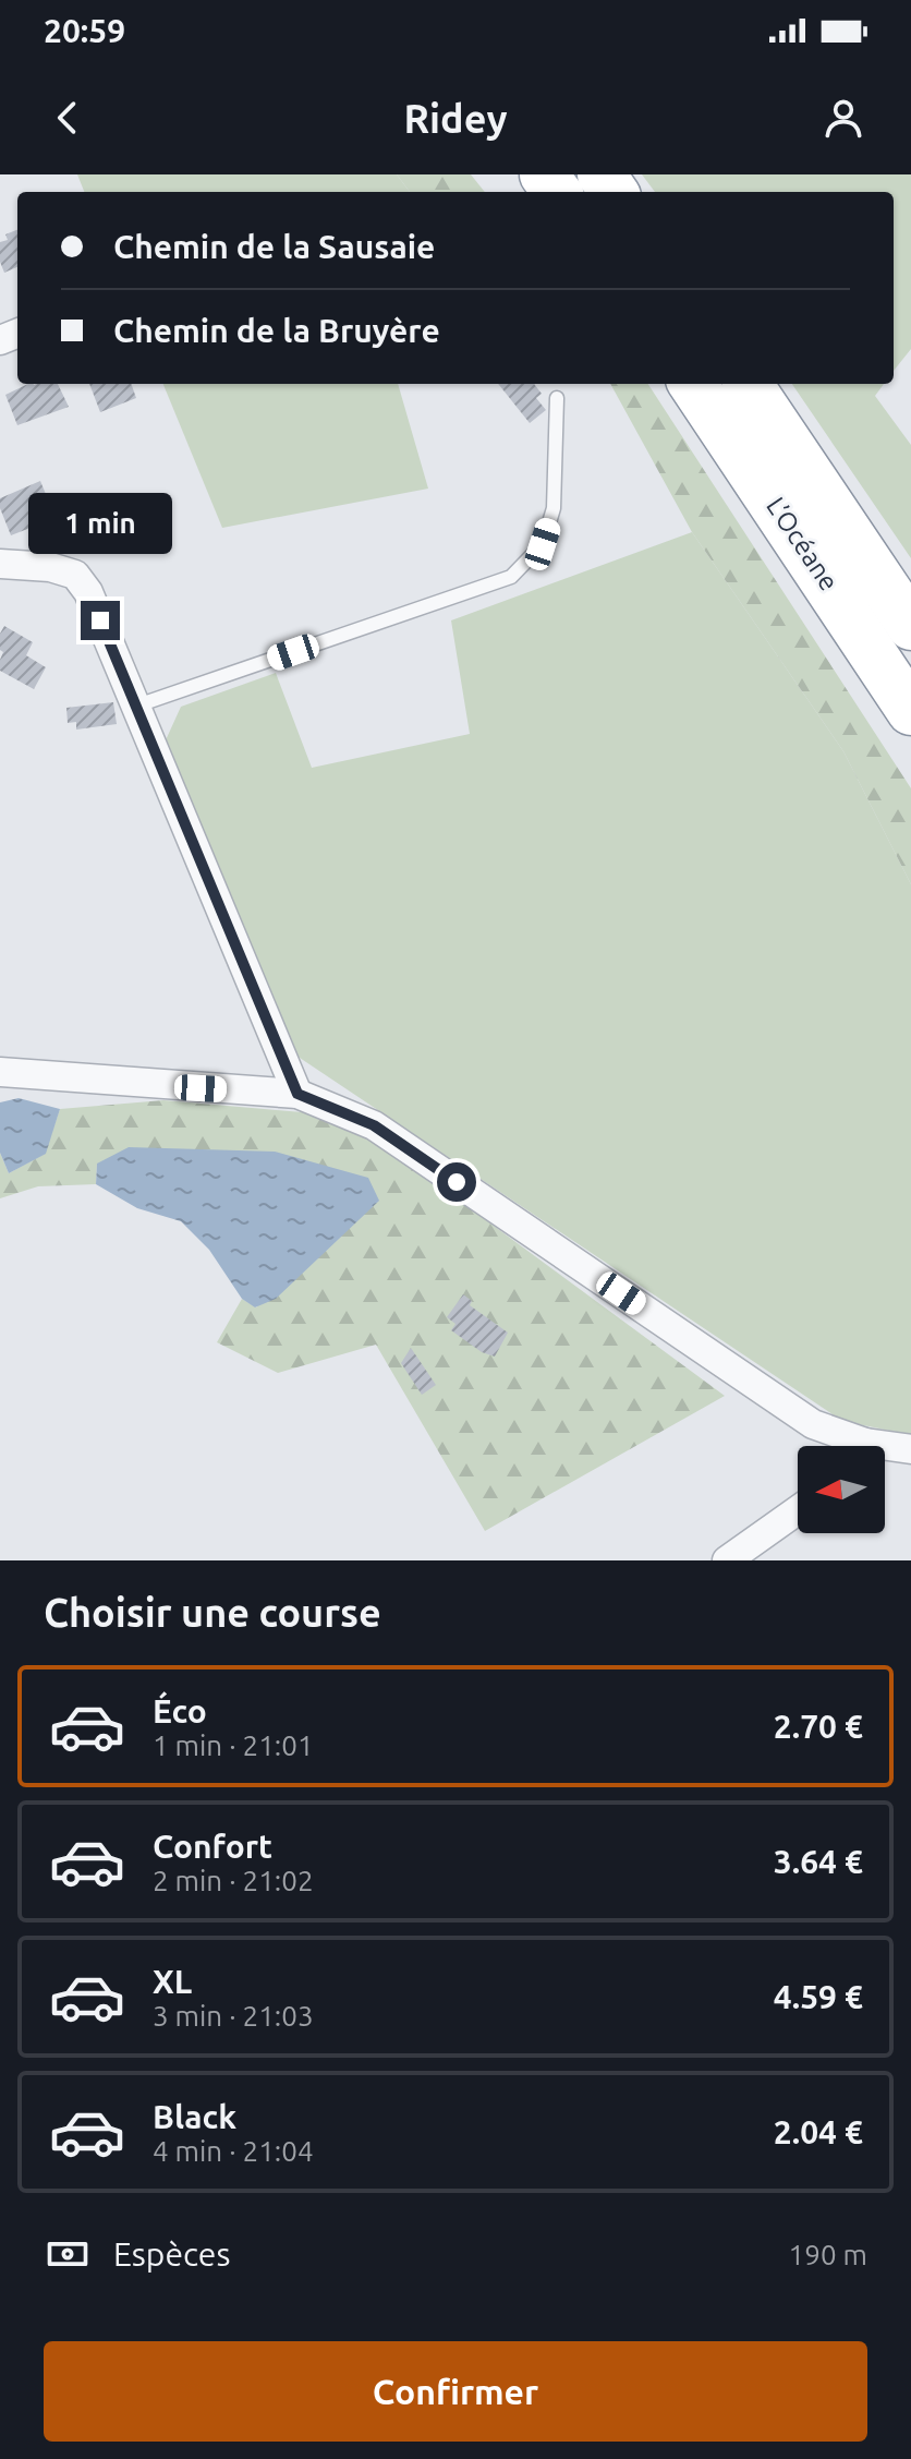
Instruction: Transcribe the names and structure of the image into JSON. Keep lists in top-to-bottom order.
{
  "streets": {
    "highway": ["L’Océane"]
  },
  "north": "left",
  "page": {
    "status": "20:59",
    "header": "Ridey",
    "banner": ["Chemin de la Sausaie", "Chemin de la Bruyère"],
    "bubble": "1 min",
    "heading": "Choisir une course",
    "list": [
      {
        "name": "Éco",
        "note": "1 min · 21:01",
        "value": "2.70 €"
      },
      {
        "name": "Confort",
        "note": "2 min · 21:02",
        "value": "3.64 €"
      },
      {
        "name": "XL",
        "note": "3 min · 21:03",
        "value": "4.59 €"
      },
      {
        "name": "Black",
        "note": "4 min · 21:04",
        "value": "2.04 €"
      }
    ],
    "pay": ["Espèces", "190 m"],
    "buttons": "Confirmer"
  }
}
